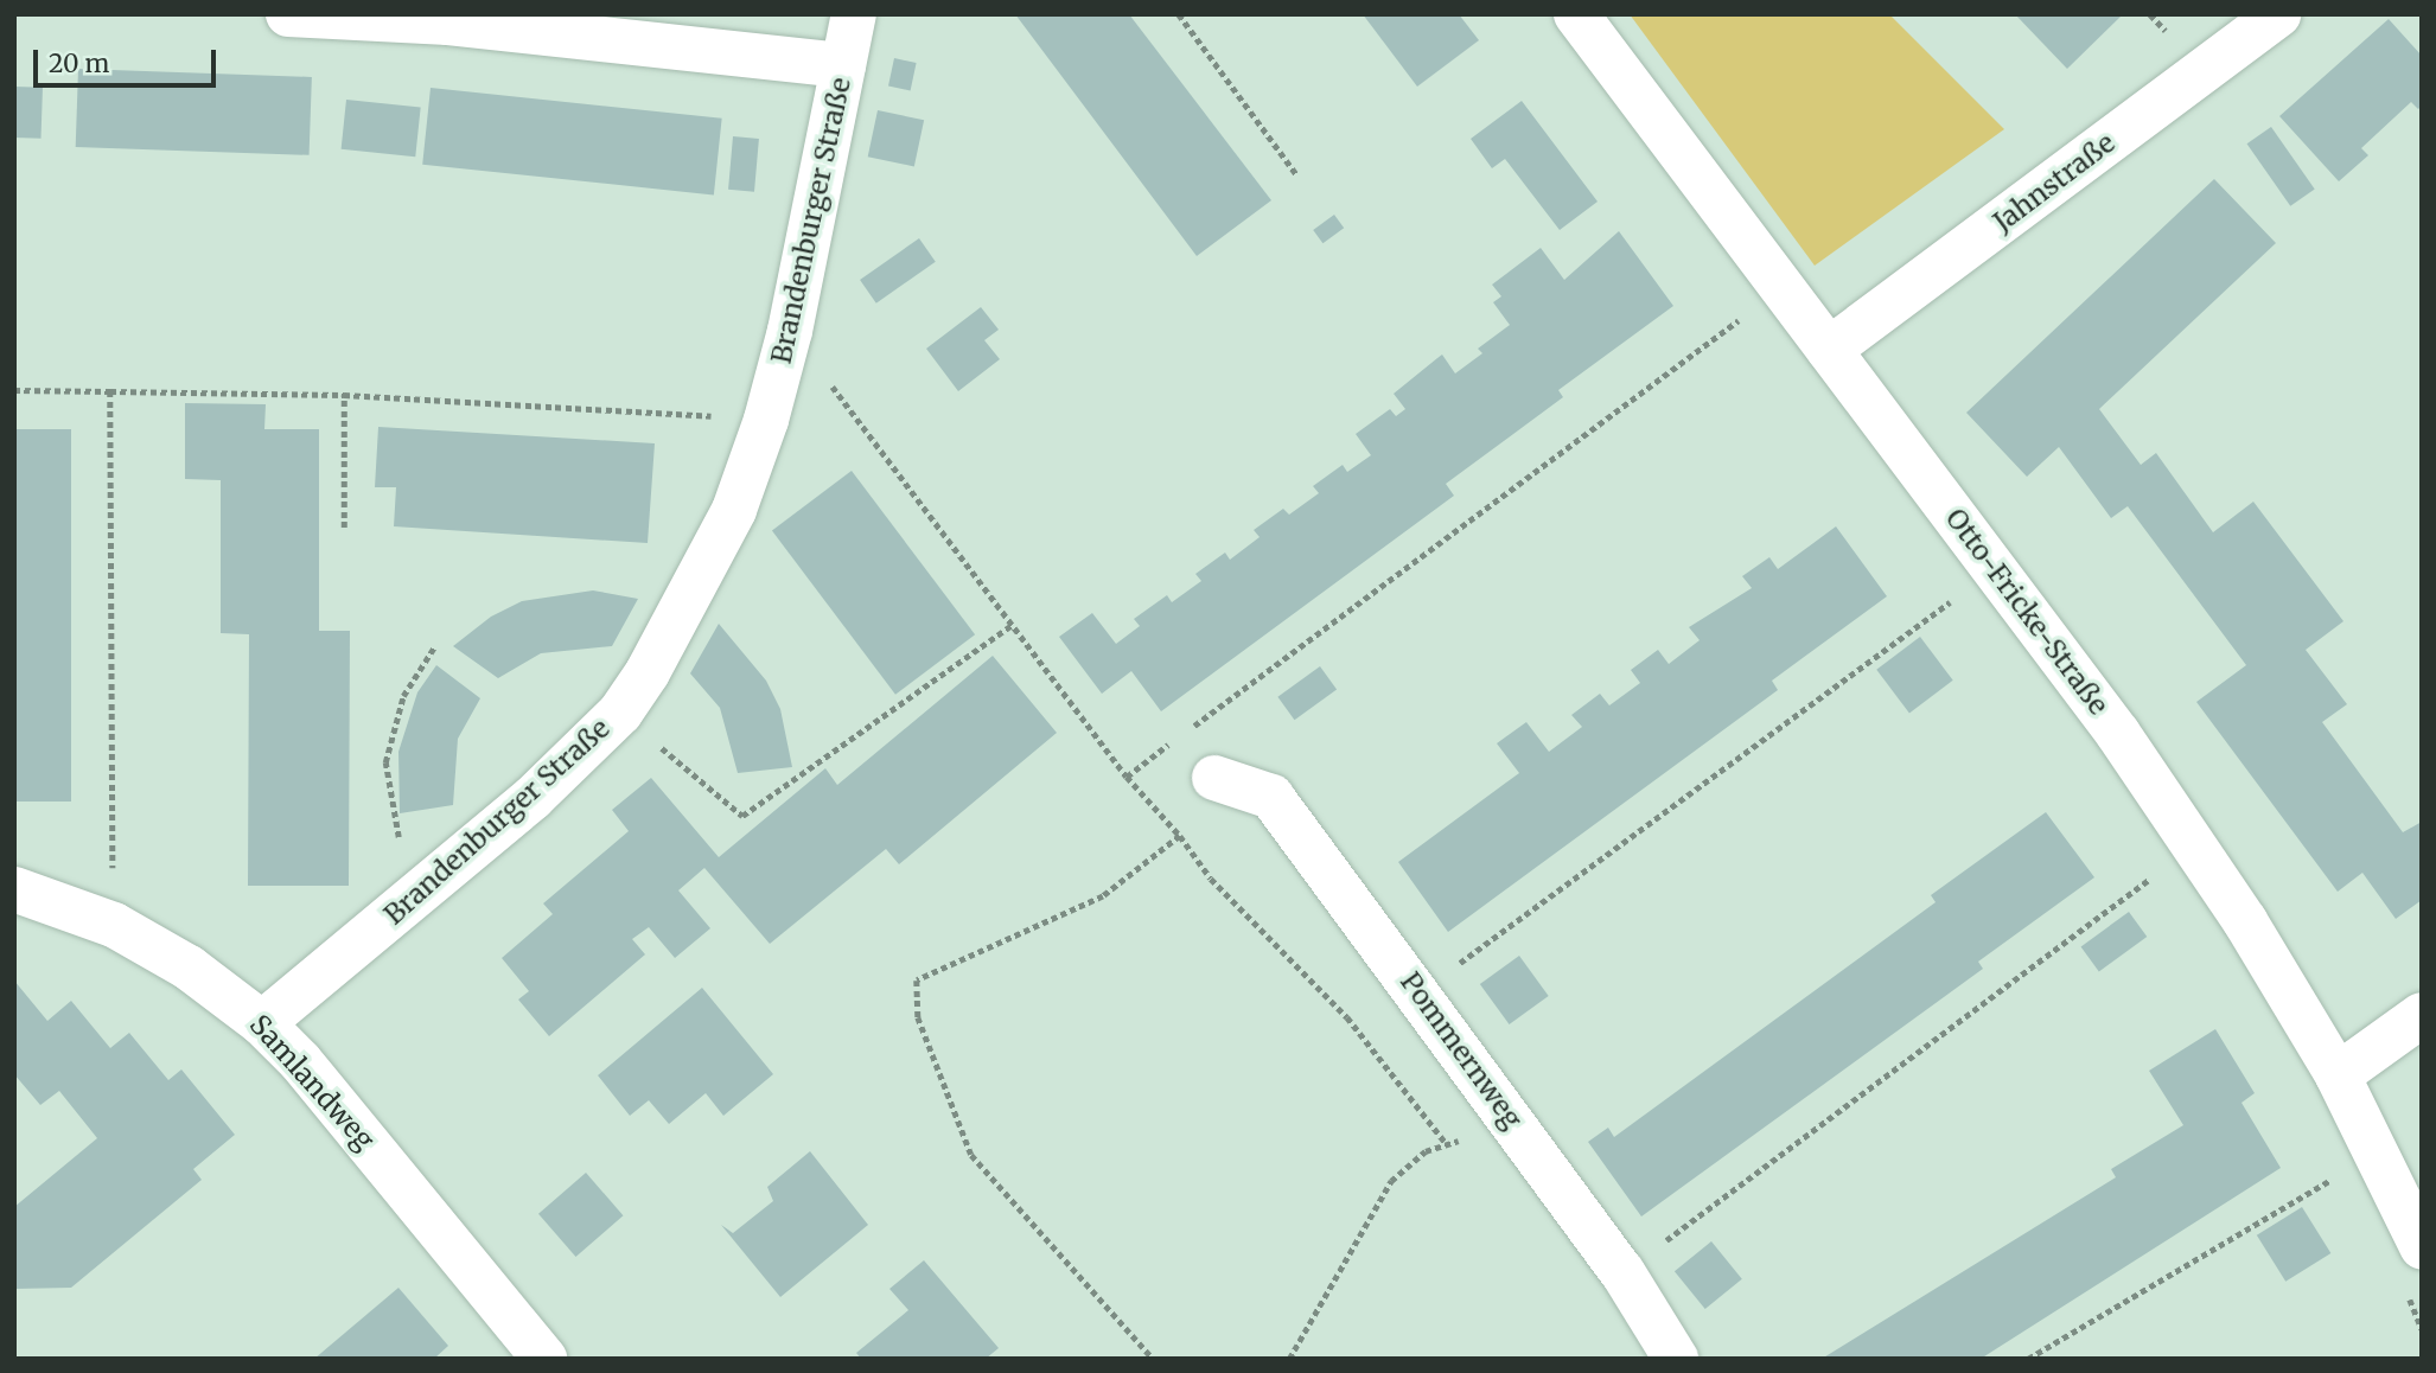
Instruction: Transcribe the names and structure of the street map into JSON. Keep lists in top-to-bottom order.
{
  "streets": {
    "street": [
      "Jahnstraße",
      "Brandenburger Straße",
      "Otto-Fricke-Straße",
      "Pommernweg",
      "Samlandweg"
    ]
  },
  "crossings": [
    ["Jahnstraße", "Otto-Fricke-Straße"],
    ["Brandenburger Straße", "Samlandweg"]
  ],
  "scale_bar": "20 m"
}
